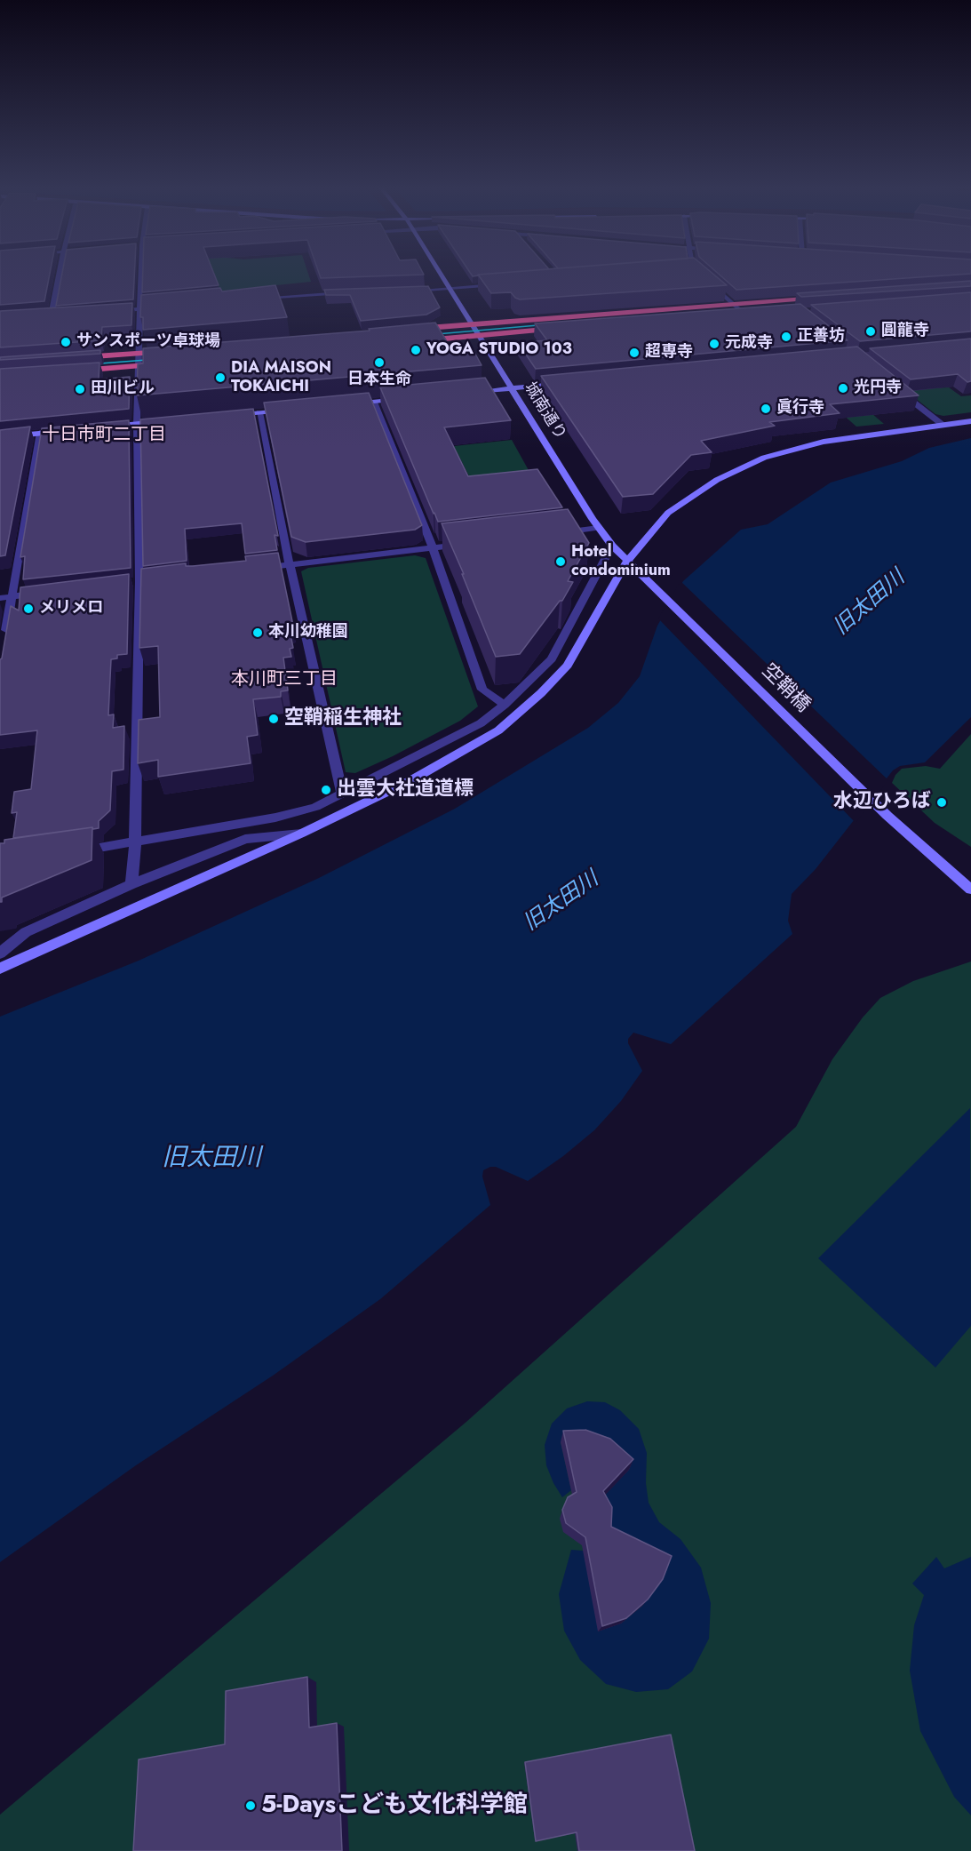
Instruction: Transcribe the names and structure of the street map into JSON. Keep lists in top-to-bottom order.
{
  "streets": {
    "street": ["城南通り", "空鞘橋"]
  },
  "crossings": [
    ["城南通り", "空鞘橋"]
  ],
  "districts": ["十日市町二丁目", "本川町三丁目"],
  "water": ["旧太田川"],
  "places": [
    "圓龍寺",
    "正善坊",
    "サンスポーツ卓球場",
    "元成寺",
    "YOGA STUDIO 103",
    "超専寺",
    "日本生命",
    "DIA MAISON TOKAICHI",
    "光円寺",
    "田川ビル",
    "眞行寺",
    "Hotel condominium",
    "メリメロ",
    "本川幼稚園",
    "空鞘稲生神社",
    "出雲大社道道標",
    "水辺ひろば",
    "5-Daysこども文化科学館"
  ]
}
